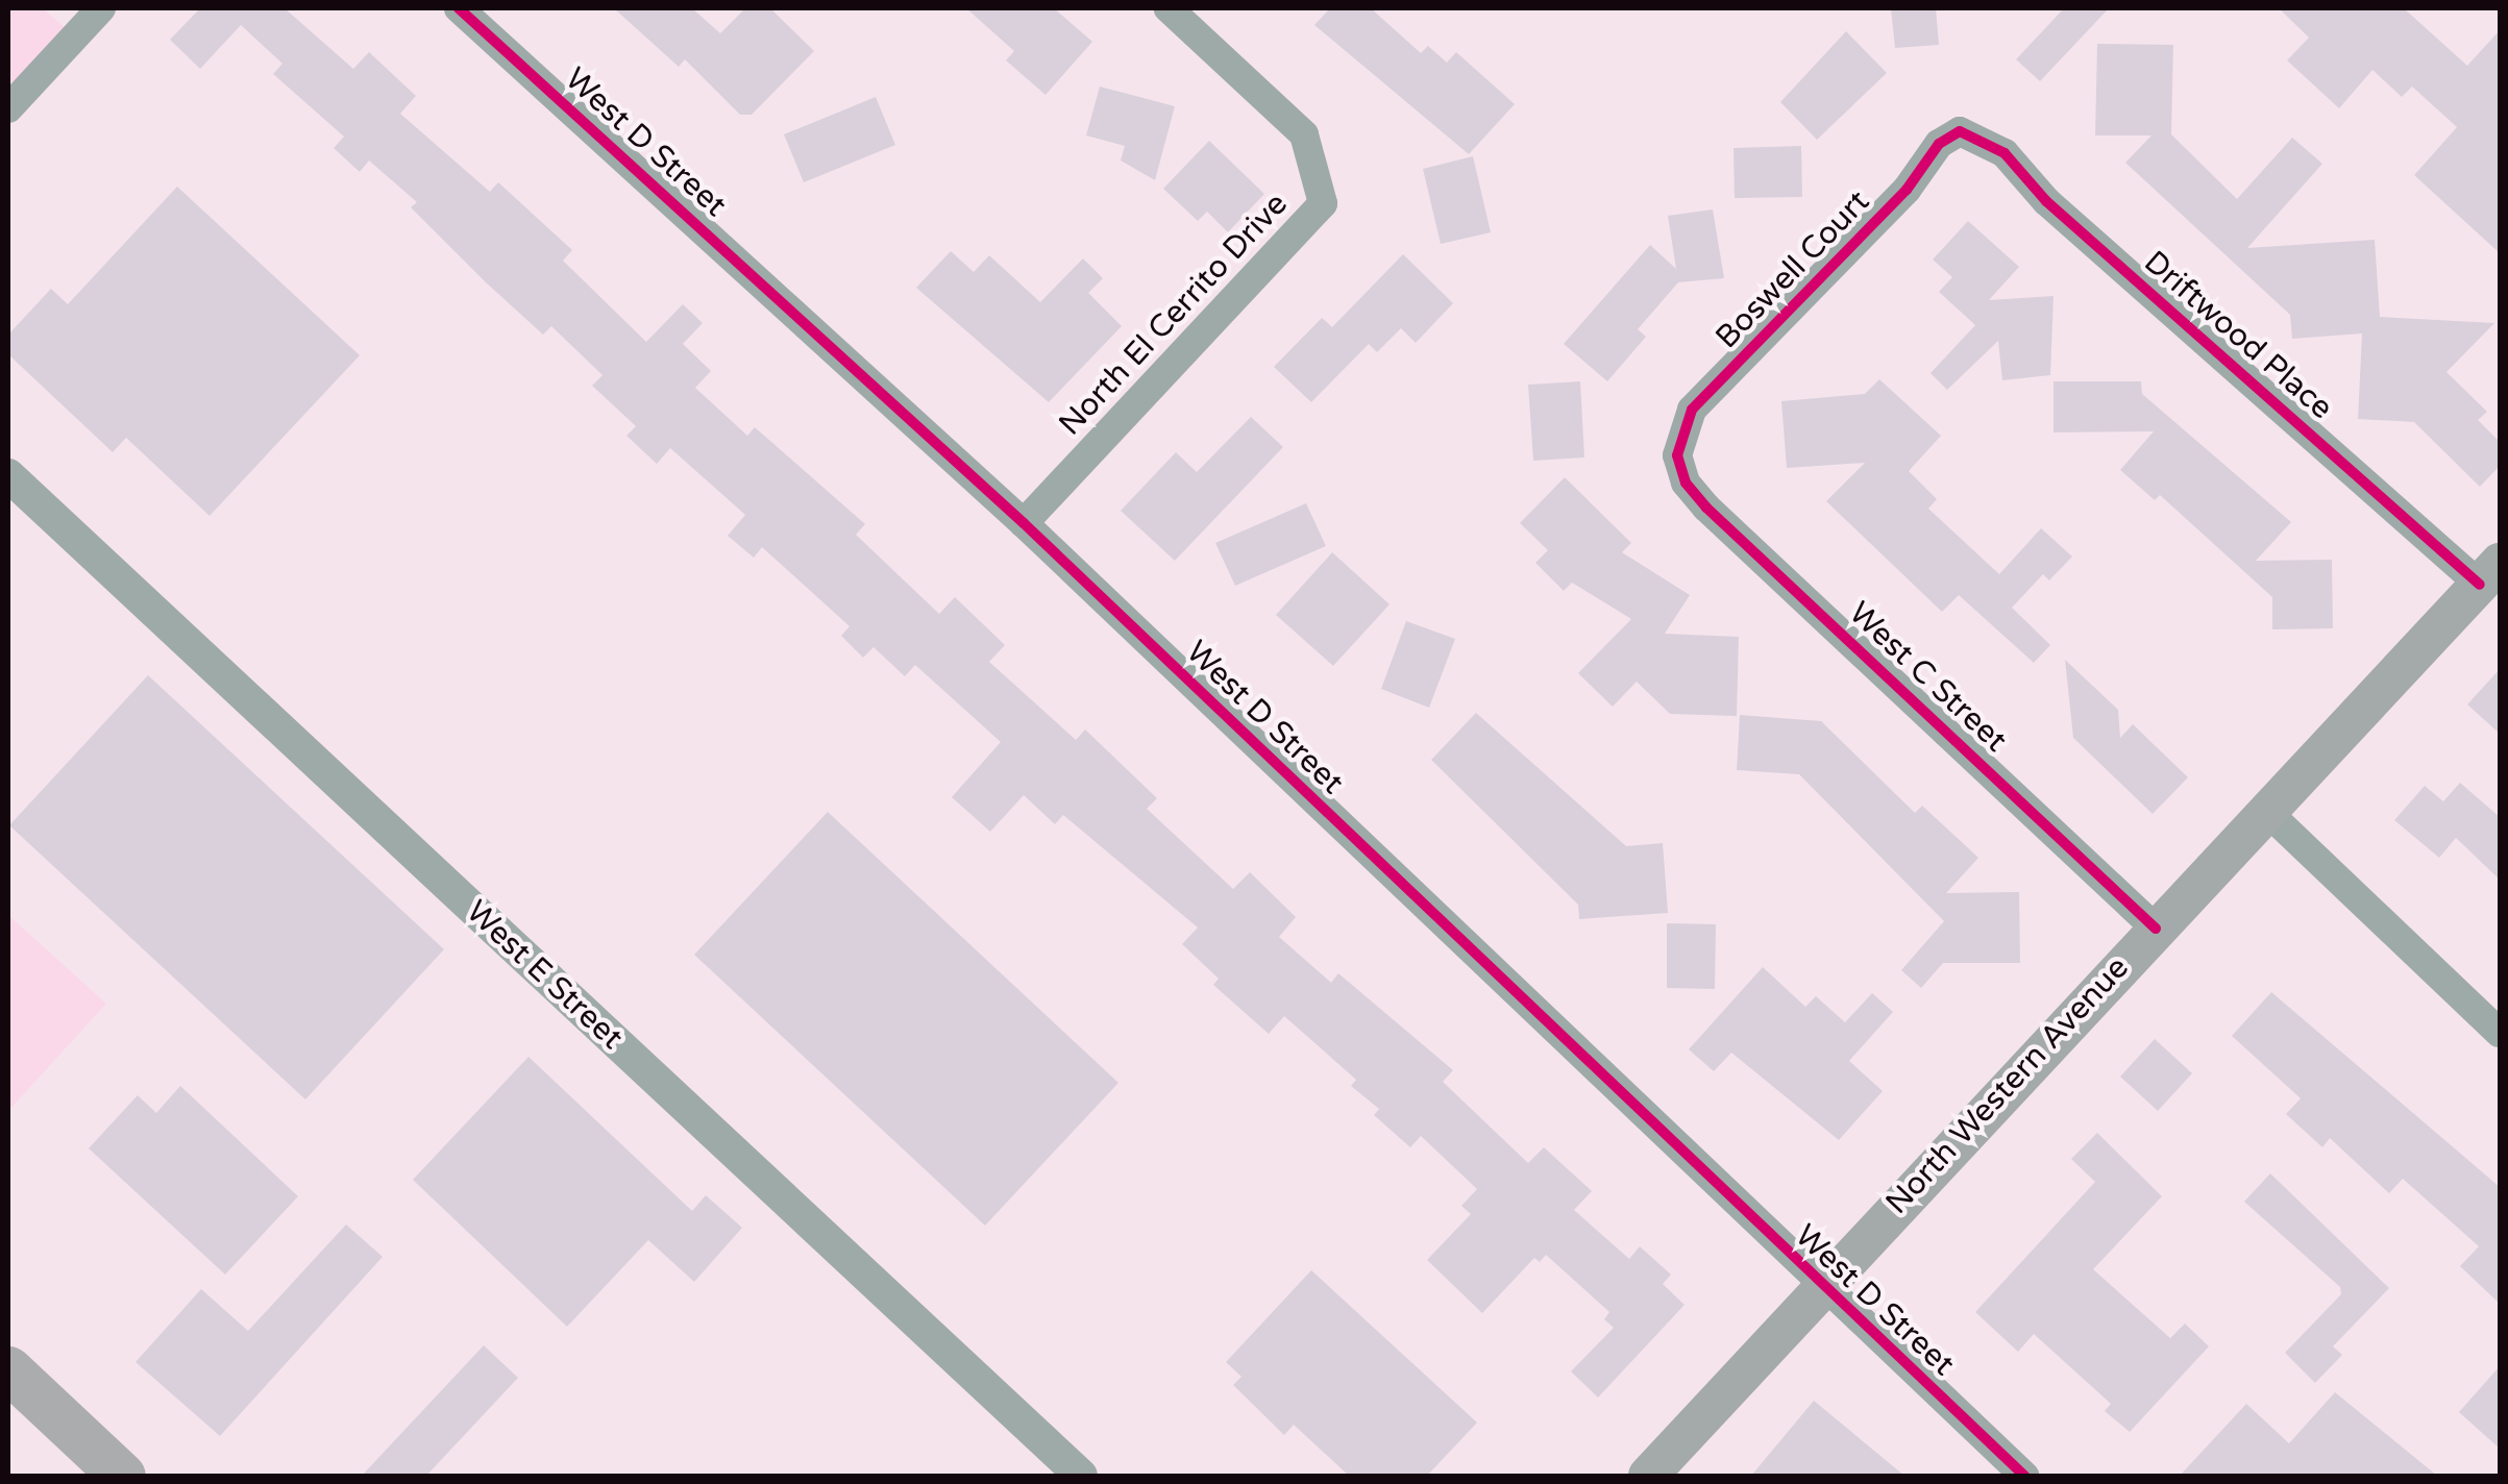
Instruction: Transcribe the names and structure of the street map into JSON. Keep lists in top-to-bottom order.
{
  "streets": {
    "main road": ["North Western Avenue"],
    "street": [
      "West D Street",
      "Boswell Court",
      "North El Cerrito Drive",
      "Driftwood Place",
      "West C Street",
      "West E Street"
    ]
  },
  "crossings": [
    ["West D Street", "North El Cerrito Drive"],
    ["West D Street", "North Western Avenue"],
    ["Boswell Court", "Driftwood Place"],
    ["Boswell Court", "West C Street"],
    ["Driftwood Place", "North Western Avenue"],
    ["West C Street", "North Western Avenue"]
  ]
}
